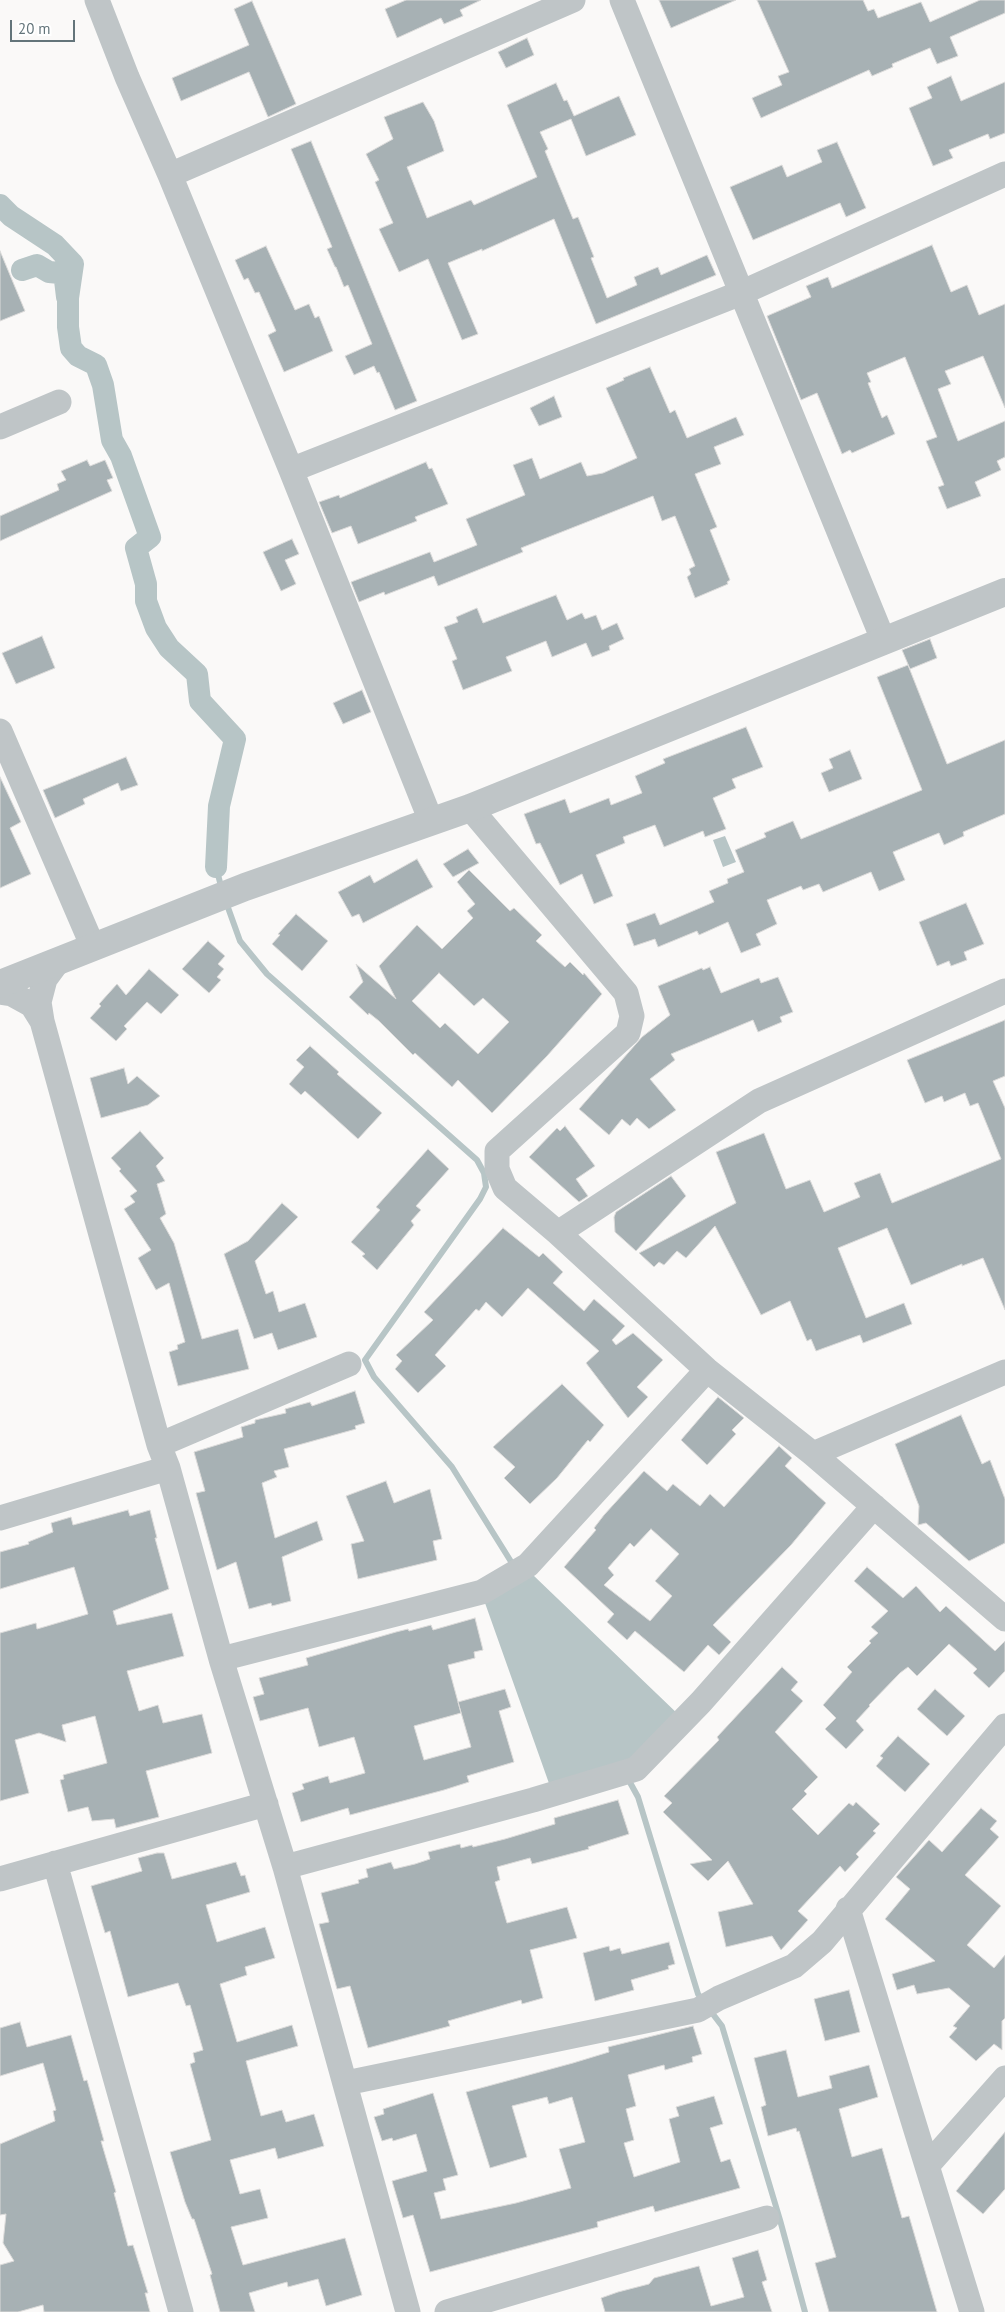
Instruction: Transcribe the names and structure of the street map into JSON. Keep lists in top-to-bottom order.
{
  "scale_bar": "20 m"
}
